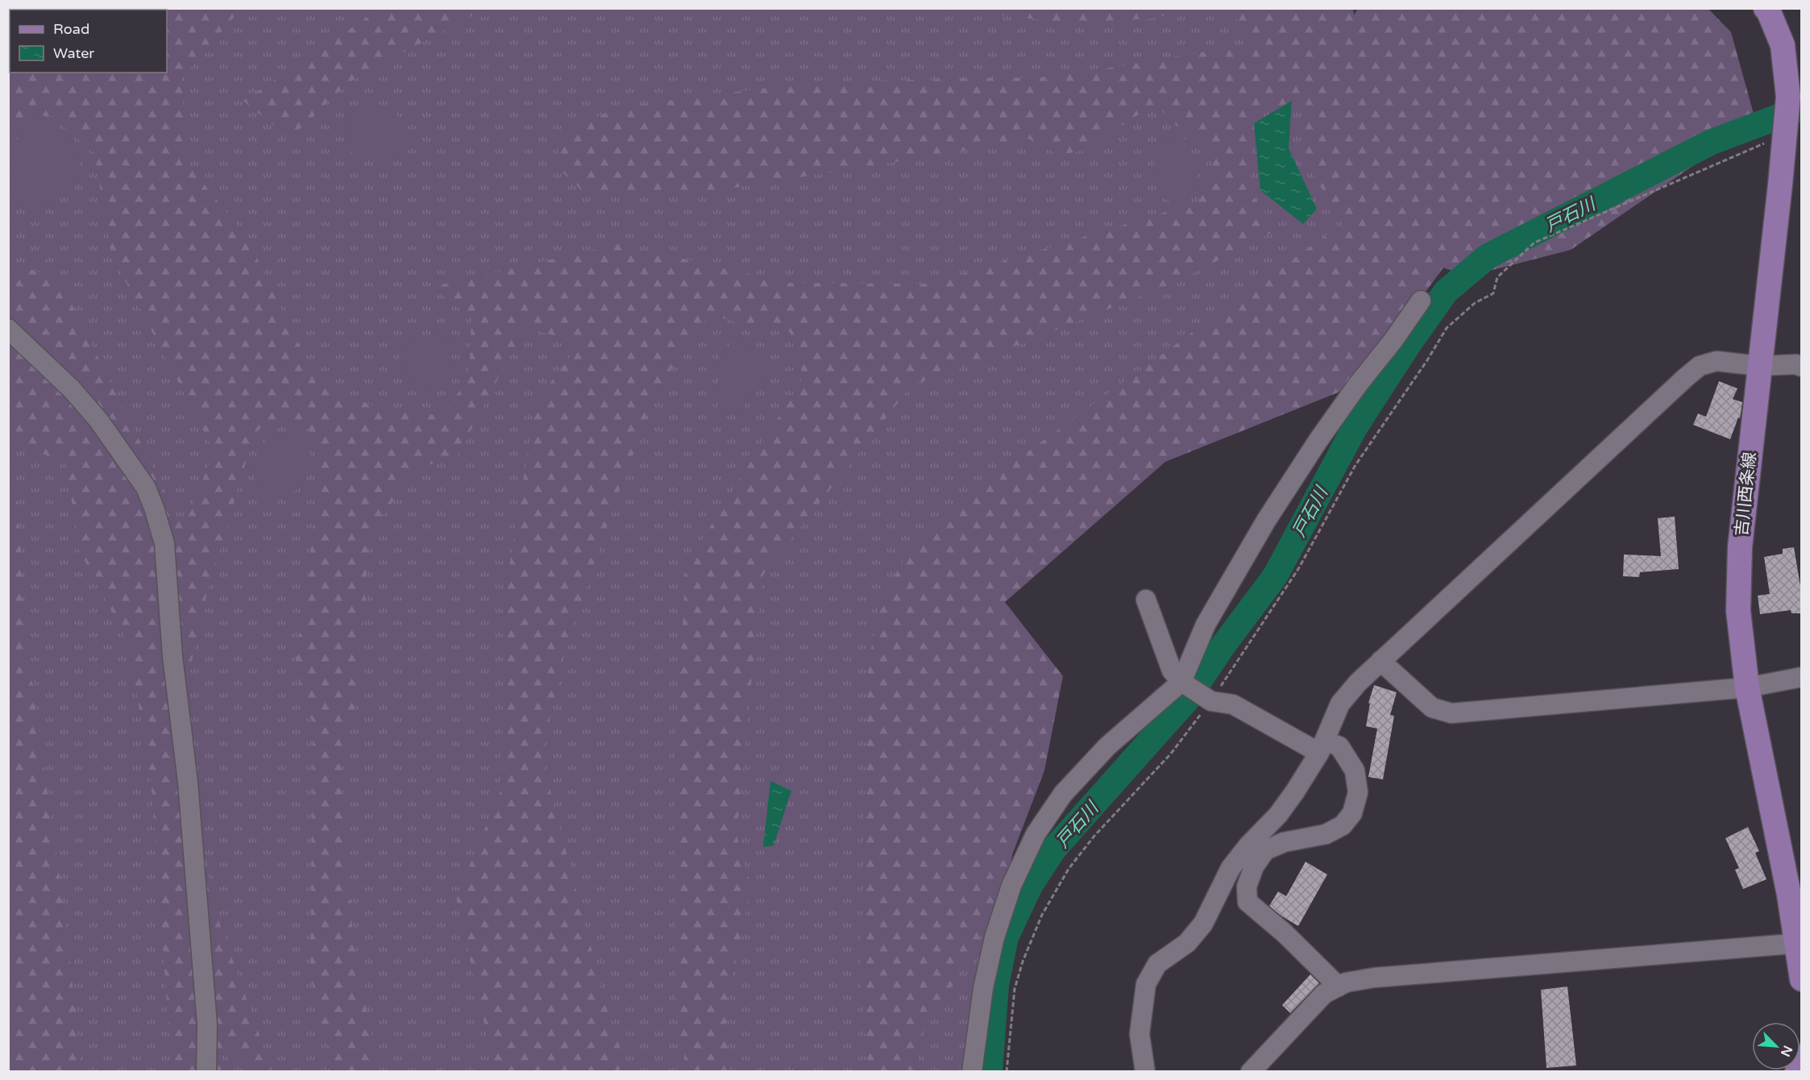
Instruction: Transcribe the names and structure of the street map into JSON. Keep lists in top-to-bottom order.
{
  "streets": {
    "main road": ["吉川西条線"]
  },
  "water": ["戸石川"],
  "legend": ["Road", "Water"],
  "north": "bottom right"
}
